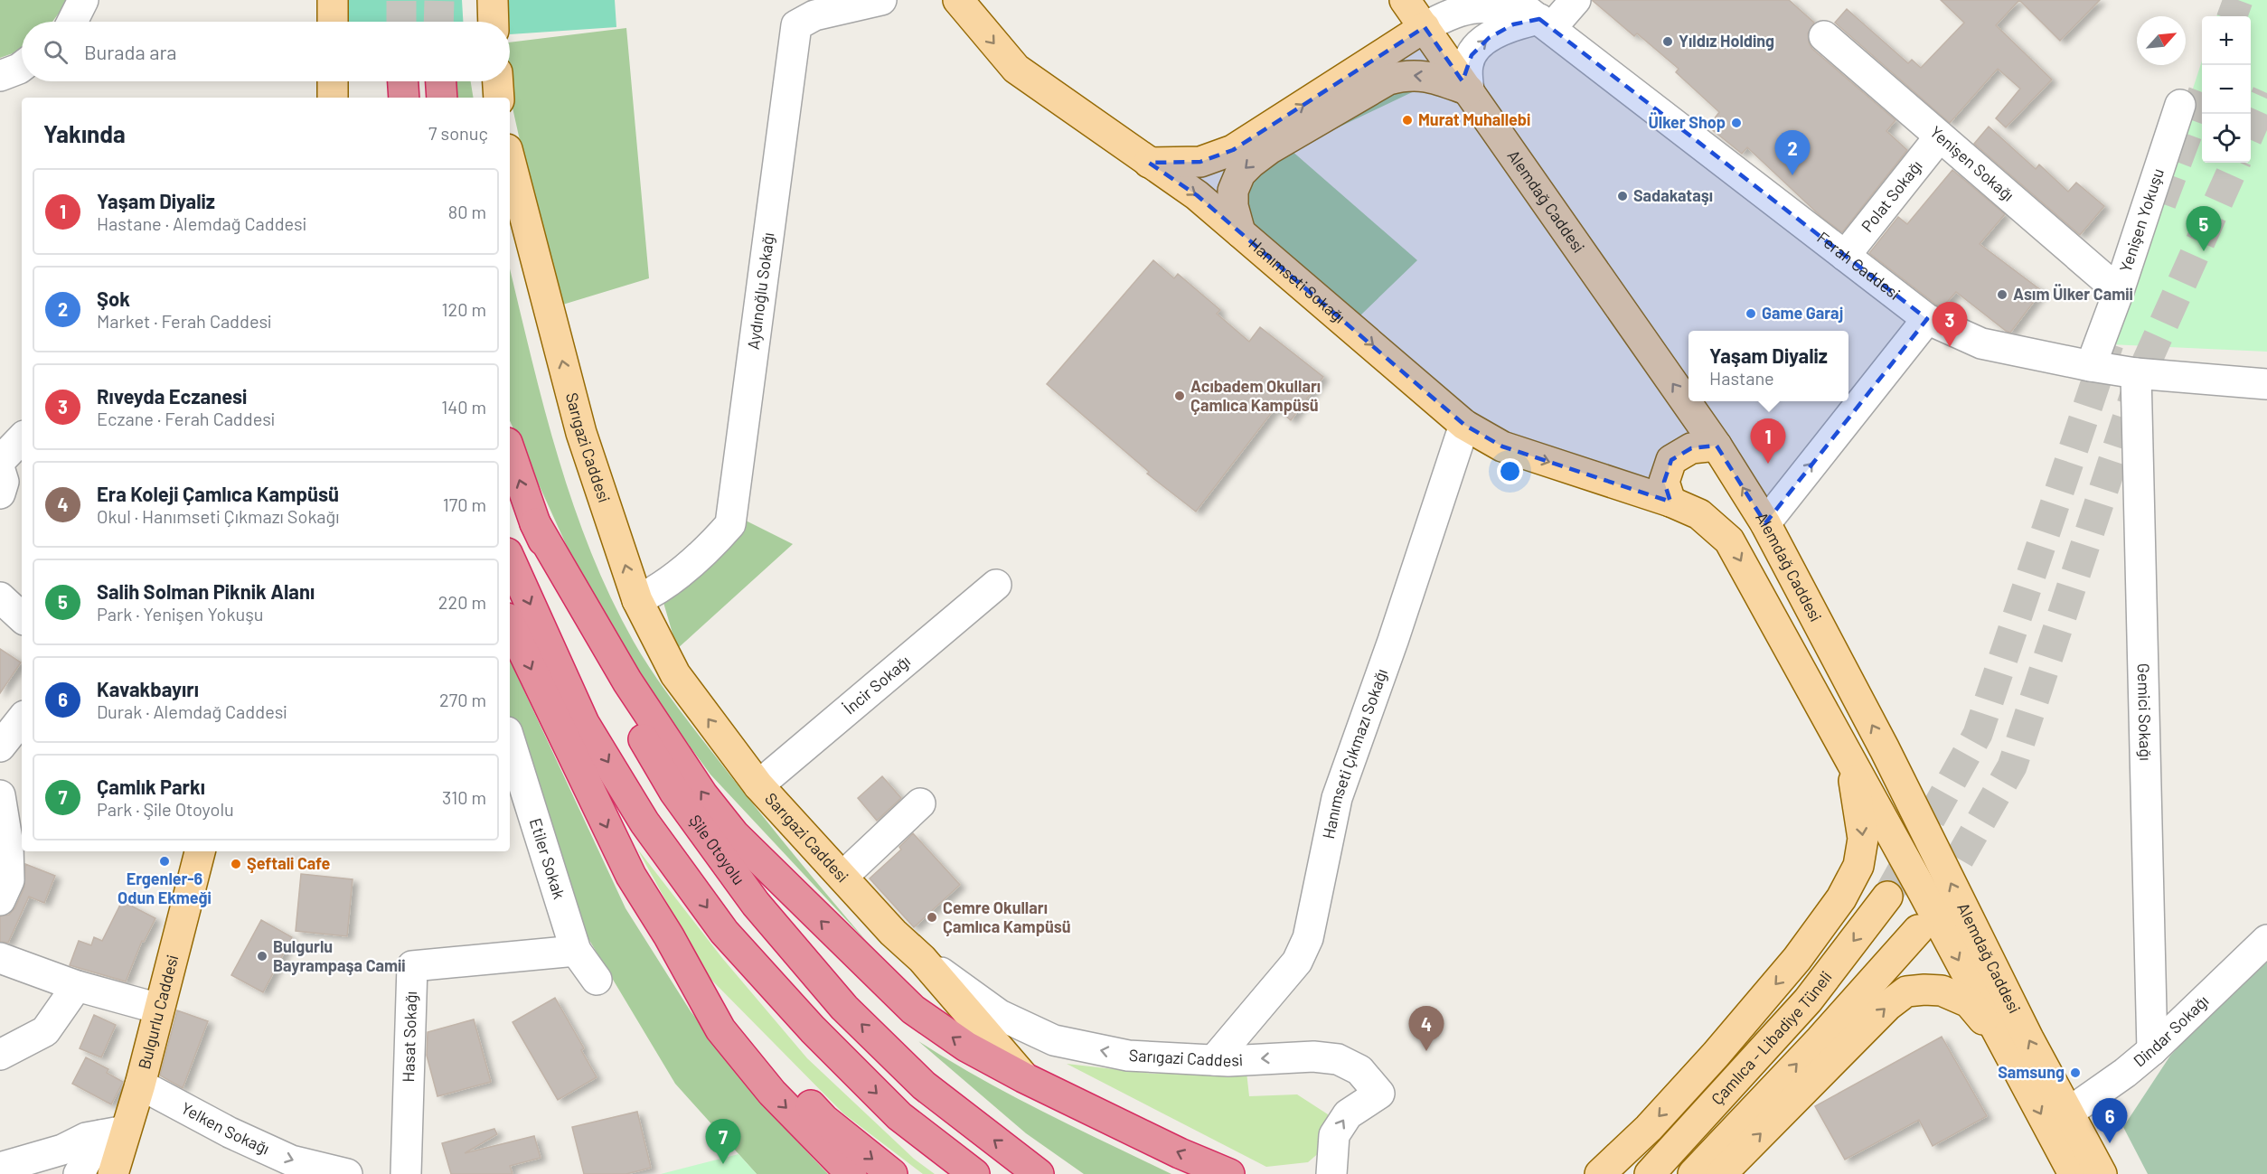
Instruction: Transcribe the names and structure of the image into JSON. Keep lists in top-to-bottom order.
{
  "streets": {
    "highway": ["Şile Otoyolu"],
    "main road": [
      "Alemdağ Caddesi",
      "Hanımseti Sokağı",
      "Sarıgazi Caddesi",
      "Bulgurlu Caddesi",
      "Çamlıca - Libadiye Tüneli"
    ],
    "street": [
      "Yenişen Sokağı",
      "Polat Sokağı",
      "Yenişen Yokuşu",
      "Ferah Caddesi",
      "Aydınoğlu Sokağı",
      "İncir Sokağı",
      "Gemici Sokağı",
      "Hanımseti Çıkmazı Sokağı",
      "Etiler Sokak",
      "Dindar Sokağı",
      "Hasat Sokağı",
      "Yelken Sokağı"
    ]
  },
  "crossings": [
    ["Yenişen Sokağı", "Polat Sokağı"],
    ["Yenişen Sokağı", "Yenişen Yokuşu"],
    ["Polat Sokağı", "Ferah Caddesi"],
    ["Alemdağ Caddesi", "Hanımseti Sokağı"],
    ["Alemdağ Caddesi", "Dindar Sokağı"],
    ["Yenişen Yokuşu", "Ferah Caddesi"],
    ["Ferah Caddesi", "Gemici Sokağı"],
    ["Hanımseti Sokağı", "Hanımseti Çıkmazı Sokağı"],
    ["Aydınoğlu Sokağı", "Sarıgazi Caddesi"],
    ["Sarıgazi Caddesi", "İncir Sokağı"],
    ["Sarıgazi Caddesi", "Hanımseti Çıkmazı Sokağı"],
    ["Gemici Sokağı", "Dindar Sokağı"],
    ["Etiler Sokak", "Hasat Sokağı"],
    ["Bulgurlu Caddesi", "Yelken Sokağı"]
  ],
  "one_way": ["Hanımseti Sokağı", "Sarıgazi Caddesi", "Yelken Sokağı"],
  "places": [
    "Yıldız Holding",
    "Murat Muhallebi",
    "Ülker Shop",
    "Sadakataşı",
    "Asım Ülker Camii",
    "Game Garaj",
    "Acıbadem Okulları Çamlıca Kampüsü",
    "Ergenler-6 Odun Ekmeği",
    "Şeftali Cafe",
    "Cemre Okulları Çamlıca Kampüsü",
    "Bulgurlu Bayrampaşa Camii",
    "Samsung"
  ],
  "north": "top right",
  "page": {
    "map_buttons": ["+", "−"],
    "search": "Burada ara",
    "heading": ["Yakında", "7 sonuç"],
    "pins": [
      "2",
      "5",
      "3",
      "1",
      "4",
      "6",
      "7"
    ],
    "list": [
      {
        "mark": "1",
        "name": "Yaşam Diyaliz",
        "note": "Hastane · Alemdağ Caddesi",
        "value": "80 m"
      },
      {
        "mark": "2",
        "name": "Şok",
        "note": "Market · Ferah Caddesi",
        "value": "120 m"
      },
      {
        "mark": "3",
        "name": "Rıveyda Eczanesi",
        "note": "Eczane · Ferah Caddesi",
        "value": "140 m"
      },
      {
        "mark": "4",
        "name": "Era Koleji Çamlıca Kampüsü",
        "note": "Okul · Hanımseti Çıkmazı Sokağı",
        "value": "170 m"
      },
      {
        "mark": "5",
        "name": "Salih Solman Piknik Alanı",
        "note": "Park · Yenişen Yokuşu",
        "value": "220 m"
      },
      {
        "mark": "6",
        "name": "Kavakbayırı",
        "note": "Durak · Alemdağ Caddesi",
        "value": "270 m"
      },
      {
        "mark": "7",
        "name": "Çamlık Parkı",
        "note": "Park · Şile Otoyolu",
        "value": "310 m"
      }
    ],
    "popup": ["Yaşam Diyaliz", "Hastane"]
  }
}
